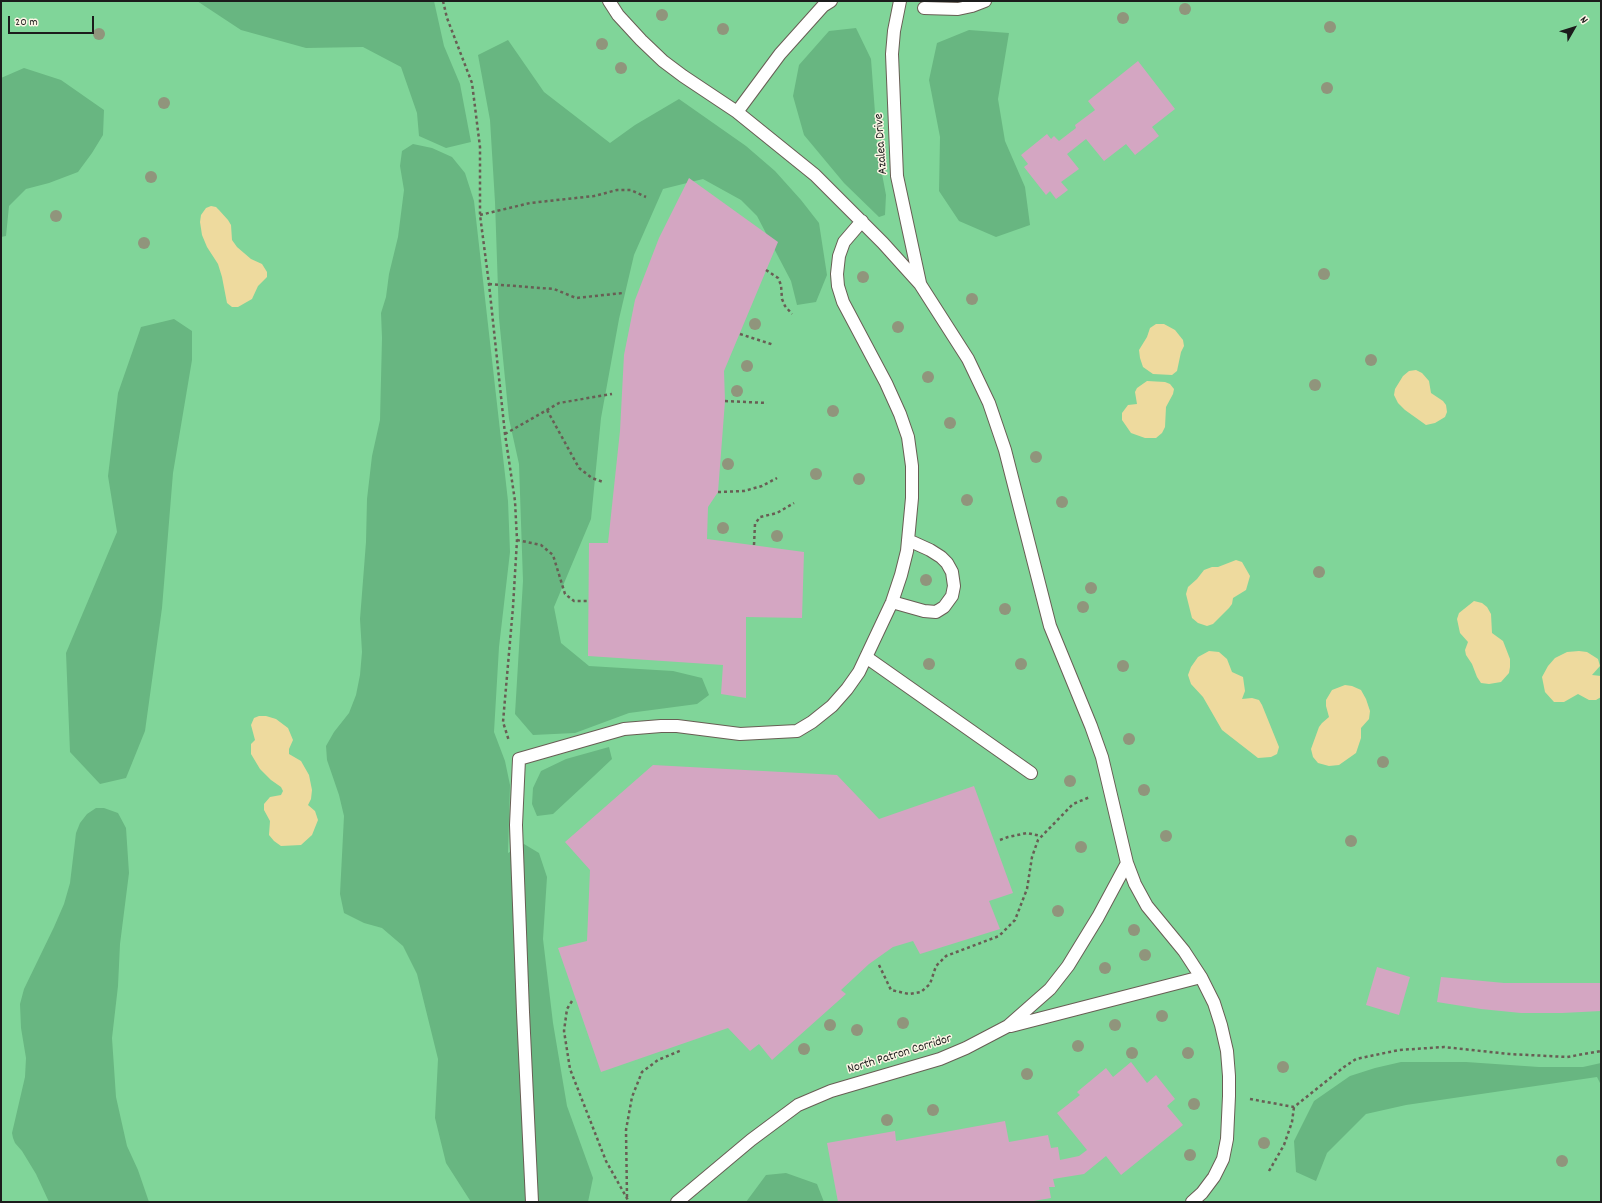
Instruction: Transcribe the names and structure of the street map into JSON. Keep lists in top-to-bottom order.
{
  "streets": {
    "lane": ["Azalea Drive", "North Patron Corridor"]
  },
  "scale_bar": "20 m",
  "north": "top right"
}
